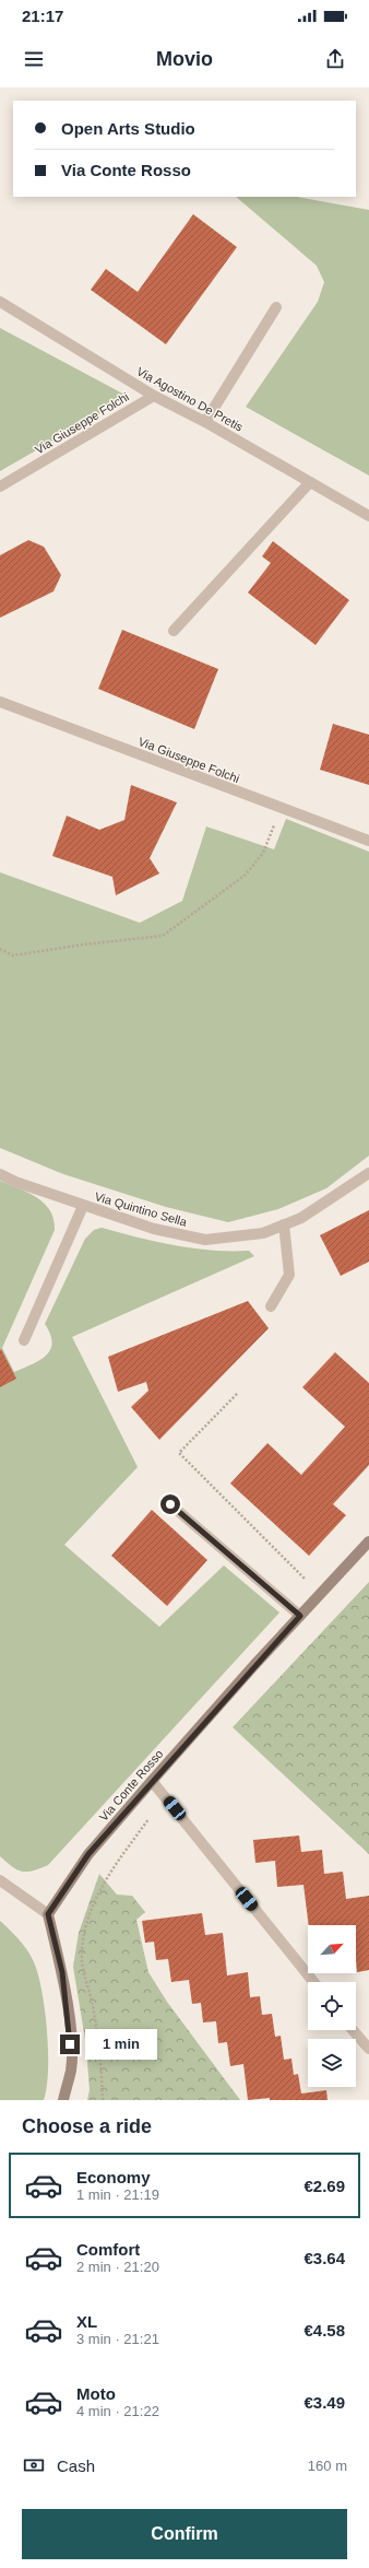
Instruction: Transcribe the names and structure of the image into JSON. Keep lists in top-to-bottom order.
{
  "streets": {
    "street": [
      "Via Agostino De Pretis",
      "Via Giuseppe Folchi",
      "Via Quintino Sella",
      "Via Conte Rosso"
    ]
  },
  "crossings": [
    ["Via Agostino De Pretis", "Via Giuseppe Folchi"]
  ],
  "north": "top right",
  "page": {
    "status": "21:17",
    "header": "Movio",
    "banner": ["Open Arts Studio", "Via Conte Rosso"],
    "bubble": "1 min",
    "heading": "Choose a ride",
    "list": [
      {
        "name": "Economy",
        "note": "1 min · 21:19",
        "value": "€2.69"
      },
      {
        "name": "Comfort",
        "note": "2 min · 21:20",
        "value": "€3.64"
      },
      {
        "name": "XL",
        "note": "3 min · 21:21",
        "value": "€4.58"
      },
      {
        "name": "Moto",
        "note": "4 min · 21:22",
        "value": "€3.49"
      }
    ],
    "pay": ["Cash", "160 m"],
    "buttons": "Confirm"
  }
}
